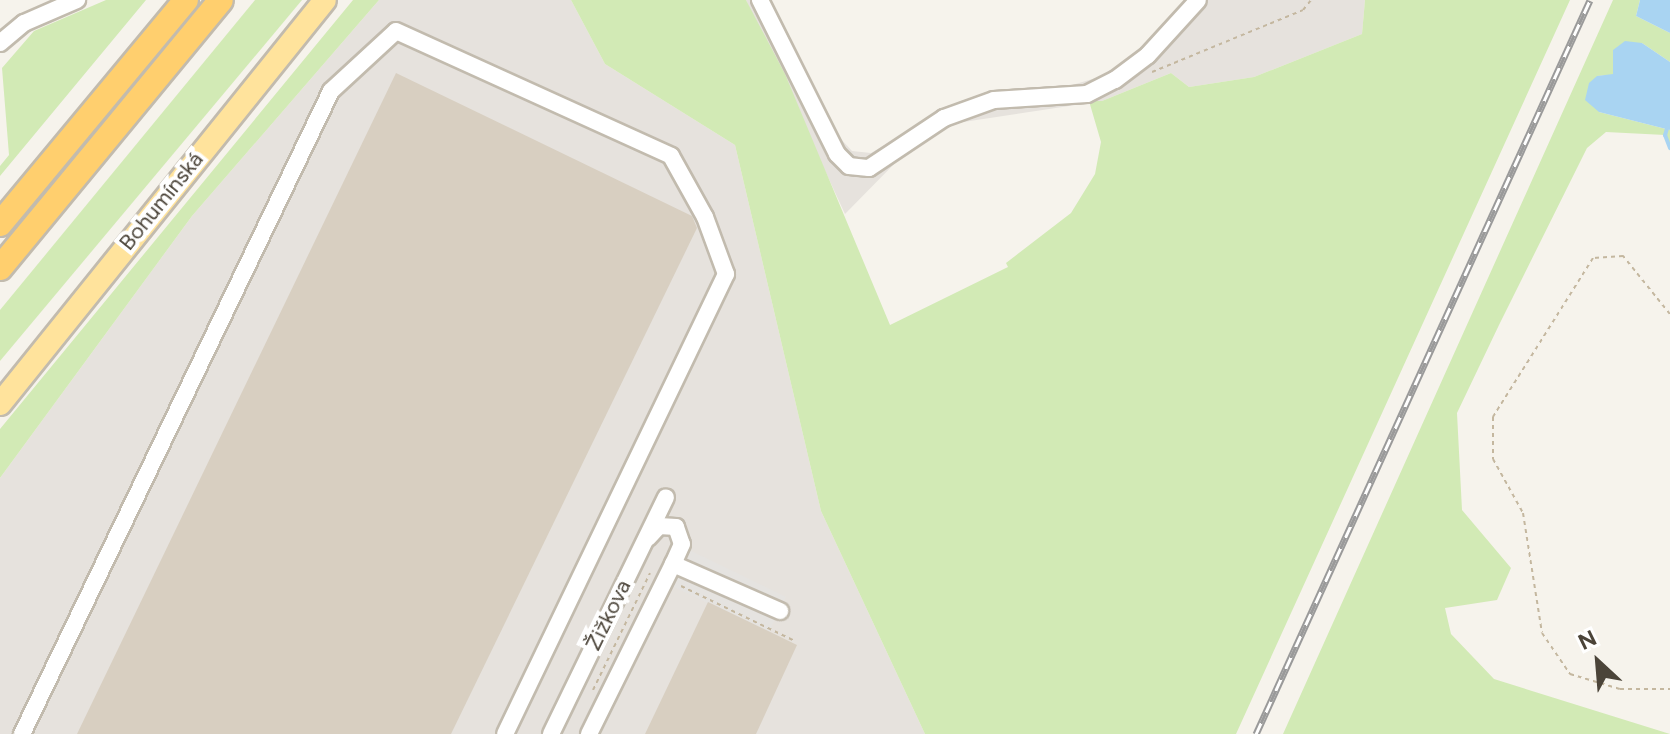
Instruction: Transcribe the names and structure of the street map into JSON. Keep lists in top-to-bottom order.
{
  "streets": {
    "main road": ["Bohumínská"],
    "street": ["Žižkova"]
  },
  "north": "top left"
}
